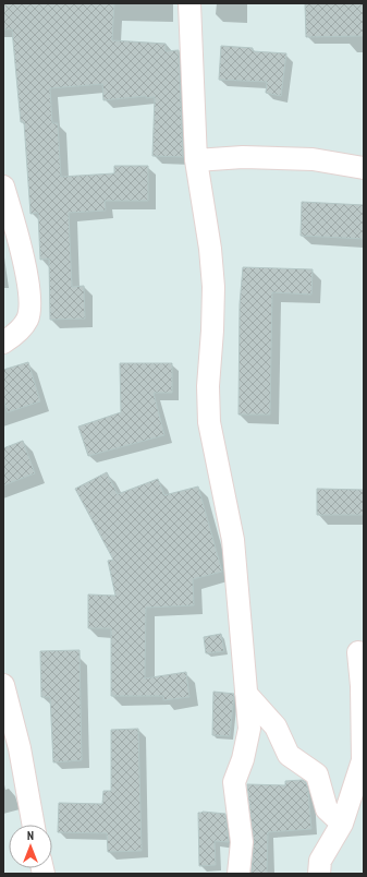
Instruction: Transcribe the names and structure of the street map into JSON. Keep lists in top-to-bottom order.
{
  "north": "top"
}
